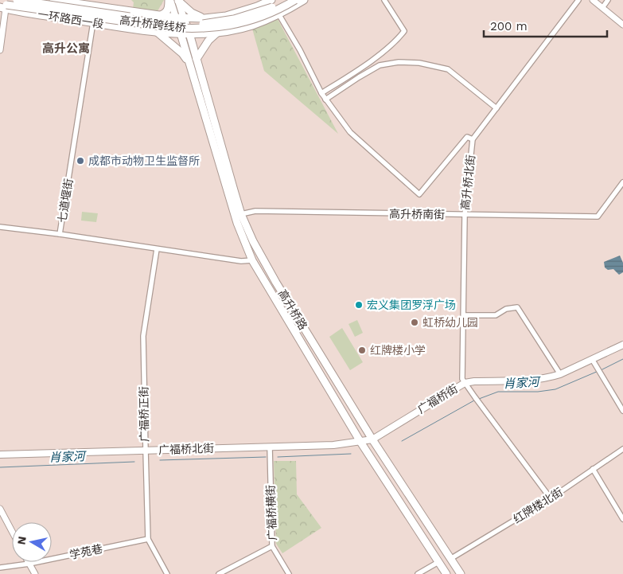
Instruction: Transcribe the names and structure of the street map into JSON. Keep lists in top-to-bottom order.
{
  "streets": {
    "main road": [
      "一环路西一段",
      "高升桥跨线桥",
      "高升桥路",
      "广福桥街",
      "广福桥北街"
    ],
    "street": [
      "高升桥北街",
      "七道堰街",
      "高升桥南街",
      "广福桥正街",
      "红牌楼北街",
      "广福桥横街",
      "学苑巷"
    ]
  },
  "crossings": [
    ["一环路西一段", "高升桥跨线桥"],
    ["一环路西一段", "七道堰街"],
    ["一环路西一段", "高升桥路"],
    ["高升桥北街", "高升桥南街"],
    ["高升桥北街", "广福桥街"],
    ["高升桥北街", "红牌楼北街"],
    ["七道堰街", "高升桥路"],
    ["七道堰街", "广福桥正街"],
    ["高升桥南街", "高升桥路"],
    ["高升桥路", "广福桥街"],
    ["高升桥路", "广福桥北街"],
    ["高升桥路", "红牌楼北街"],
    ["广福桥街", "广福桥北街"],
    ["广福桥正街", "广福桥北街"],
    ["广福桥正街", "学苑巷"],
    ["广福桥北街", "广福桥横街"]
  ],
  "districts": ["高升公寓"],
  "water": ["肖家河"],
  "places": [
    "成都市动物卫生监督所",
    "宏义集团罗浮广场",
    "虹桥幼儿园",
    "红牌楼小学"
  ],
  "scale_bar": "200 m",
  "north": "left"
}
